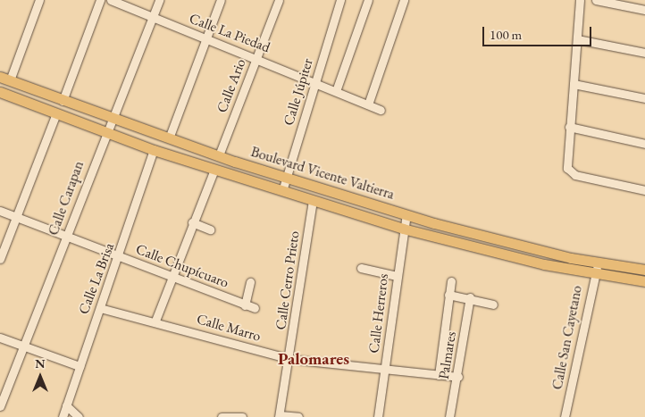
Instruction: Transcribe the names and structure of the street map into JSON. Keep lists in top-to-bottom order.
{
  "streets": {
    "main road": ["Boulevard Vicente Valtierra"],
    "street": [
      "Calle La Piedad",
      "Calle Ario",
      "Calle Júpiter",
      "Calle Carapan",
      "Calle Chupícuaro",
      "Calle La Brisa",
      "Calle Cerro Prieto",
      "Calle Herreros",
      "Calle Marro",
      "Calle San Cayetano",
      "Palmares"
    ]
  },
  "crossings": [
    ["Calle La Piedad", "Calle Ario"],
    ["Calle La Piedad", "Calle Júpiter"],
    ["Calle La Piedad", "Calle Carapan"],
    ["Calle Ario", "Boulevard Vicente Valtierra"],
    ["Calle Júpiter", "Boulevard Vicente Valtierra"],
    ["Boulevard Vicente Valtierra", "Calle Carapan"],
    ["Boulevard Vicente Valtierra", "Calle La Brisa"],
    ["Boulevard Vicente Valtierra", "Calle Cerro Prieto"],
    ["Boulevard Vicente Valtierra", "Calle Herreros"],
    ["Boulevard Vicente Valtierra", "Calle San Cayetano"],
    ["Calle Carapan", "Calle Chupícuaro"],
    ["Calle Chupícuaro", "Calle La Brisa"],
    ["Calle La Brisa", "Calle Marro"],
    ["Calle Cerro Prieto", "Calle Marro"],
    ["Calle Herreros", "Calle Marro"],
    ["Calle Marro", "Palmares"]
  ],
  "districts": ["Palomares"],
  "scale_bar": "100 m",
  "north": "top"
}
